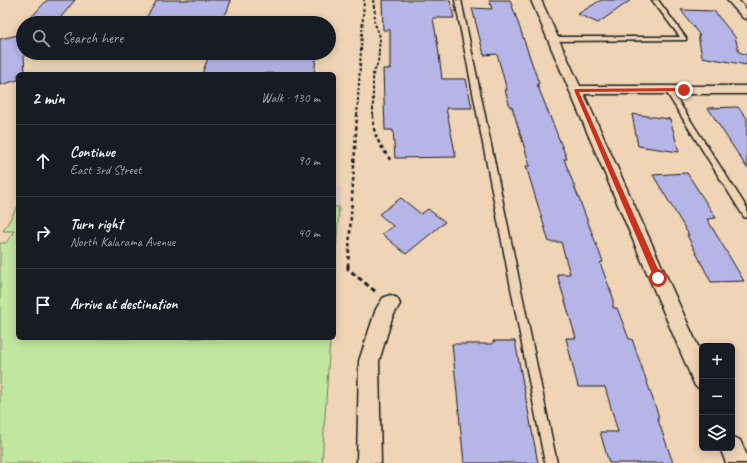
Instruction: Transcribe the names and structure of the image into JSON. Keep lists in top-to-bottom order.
{
  "page": {
    "search": "Search here",
    "heading": ["2 min", "Walk · 130 m"],
    "list": [
      ["Continue", "East 3rd Street", "90 m"],
      ["Turn right", "North Kalarama Avenue", "40 m"],
      "Arrive at destination"
    ],
    "map_buttons": ["+", "−"]
  }
}
